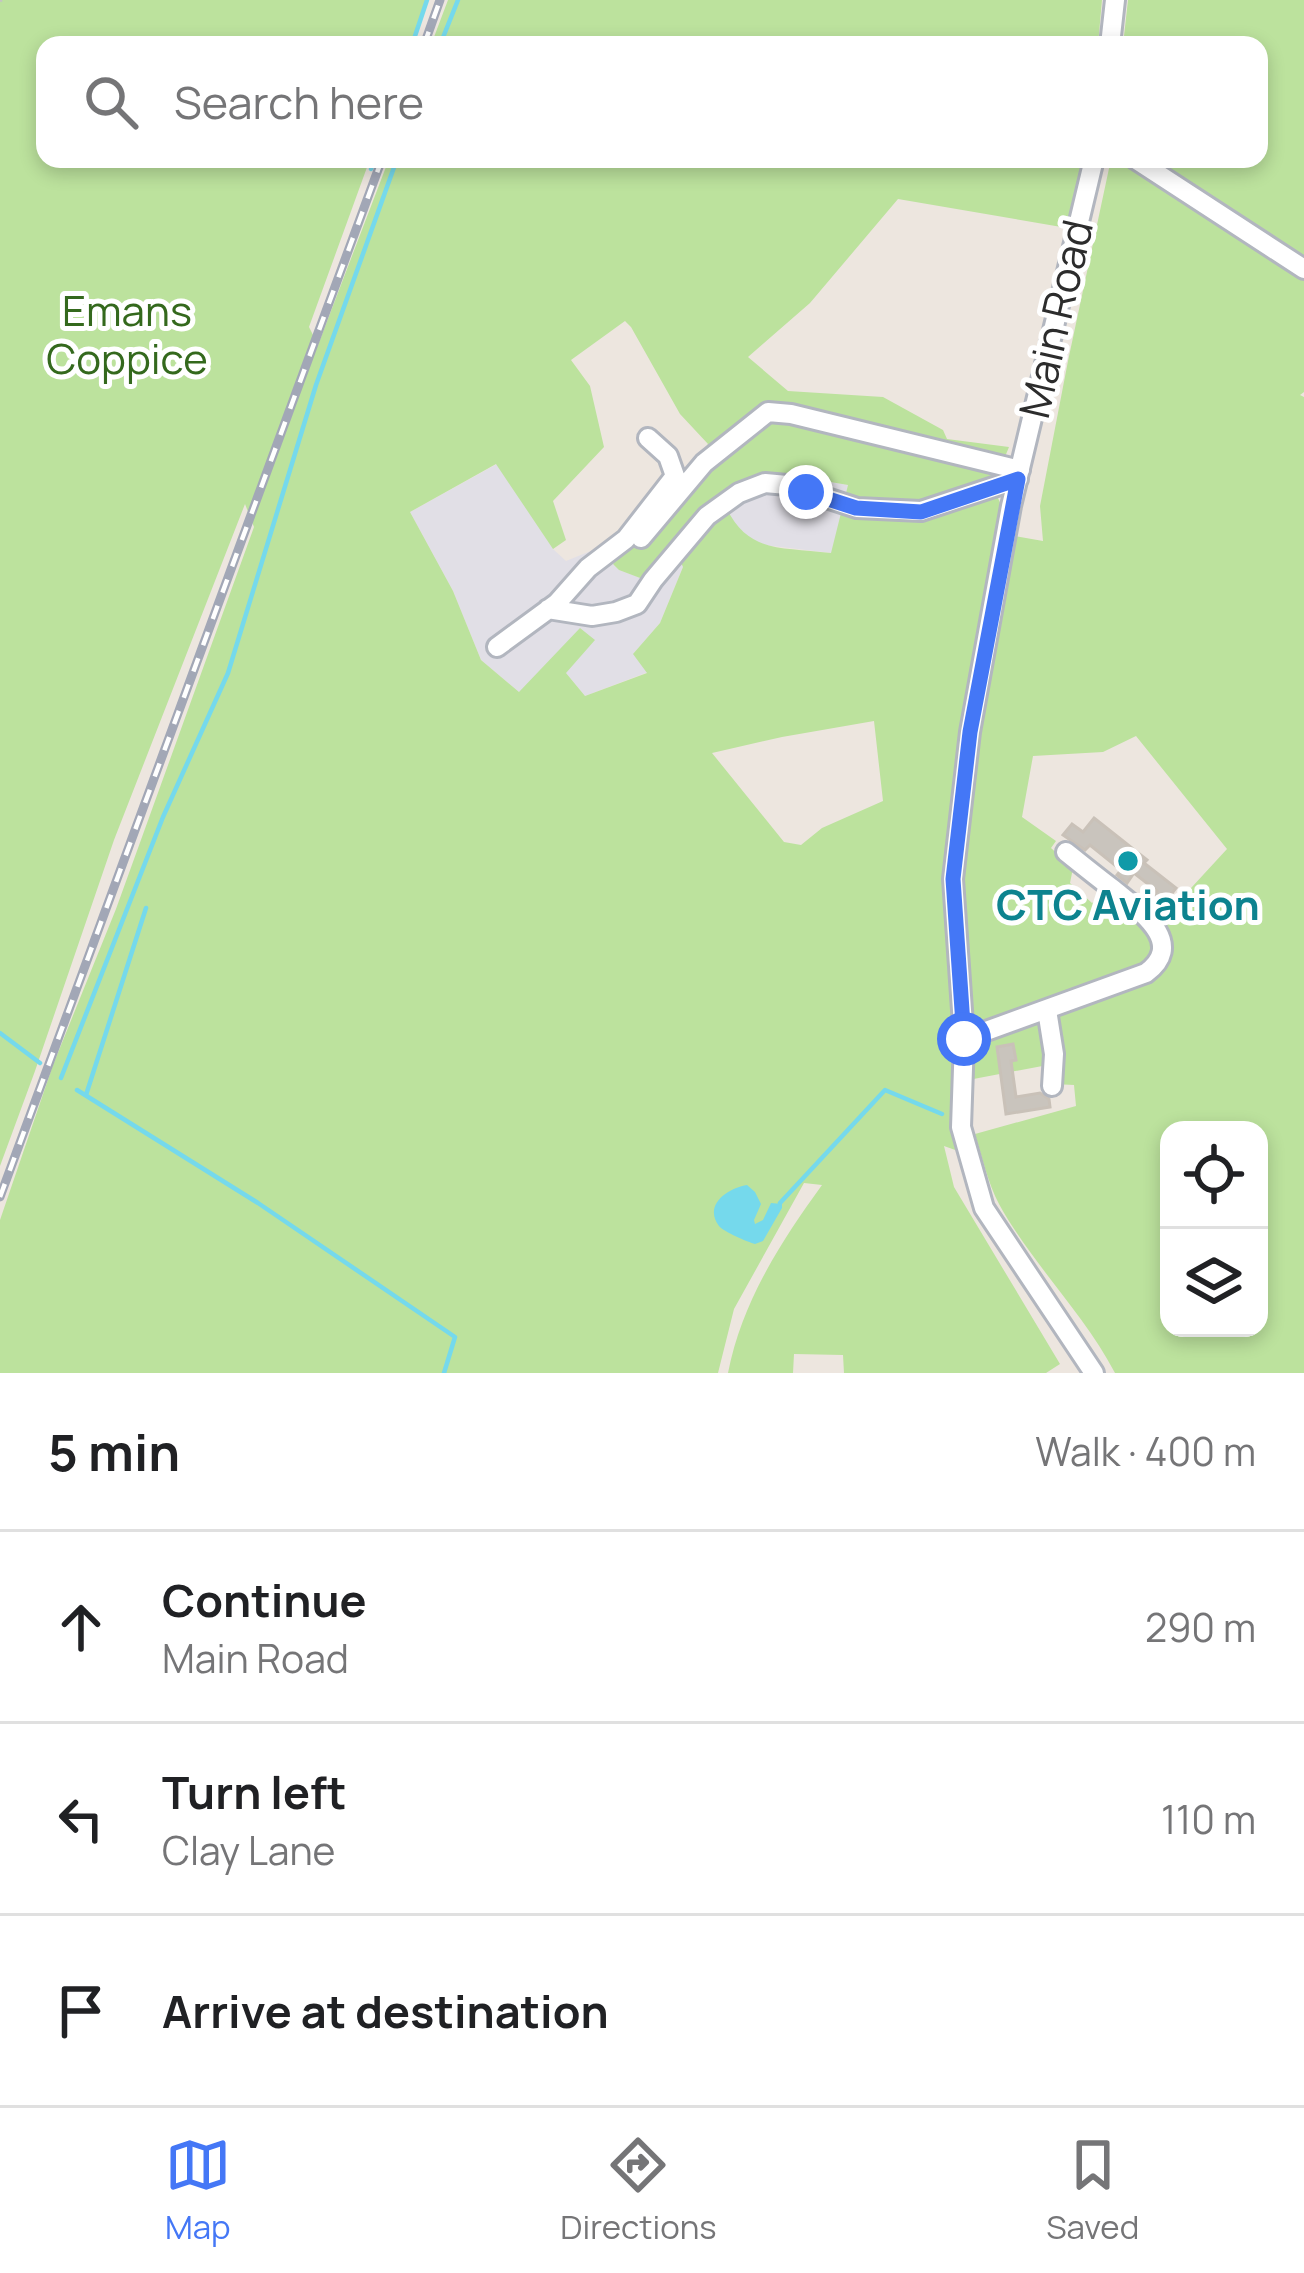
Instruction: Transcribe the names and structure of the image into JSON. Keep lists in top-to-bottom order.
{
  "streets": {
    "street": ["Main Road"]
  },
  "parks": ["Emans Coppice"],
  "places": ["CTC Aviation"],
  "page": {
    "search": "Search here",
    "heading": ["5 min", "Walk · 400 m"],
    "list": [
      ["Continue", "Main Road", "290 m"],
      ["Turn left", "Clay Lane", "110 m"],
      "Arrive at destination"
    ],
    "nav": ["Map", "Directions", "Saved"]
  }
}
